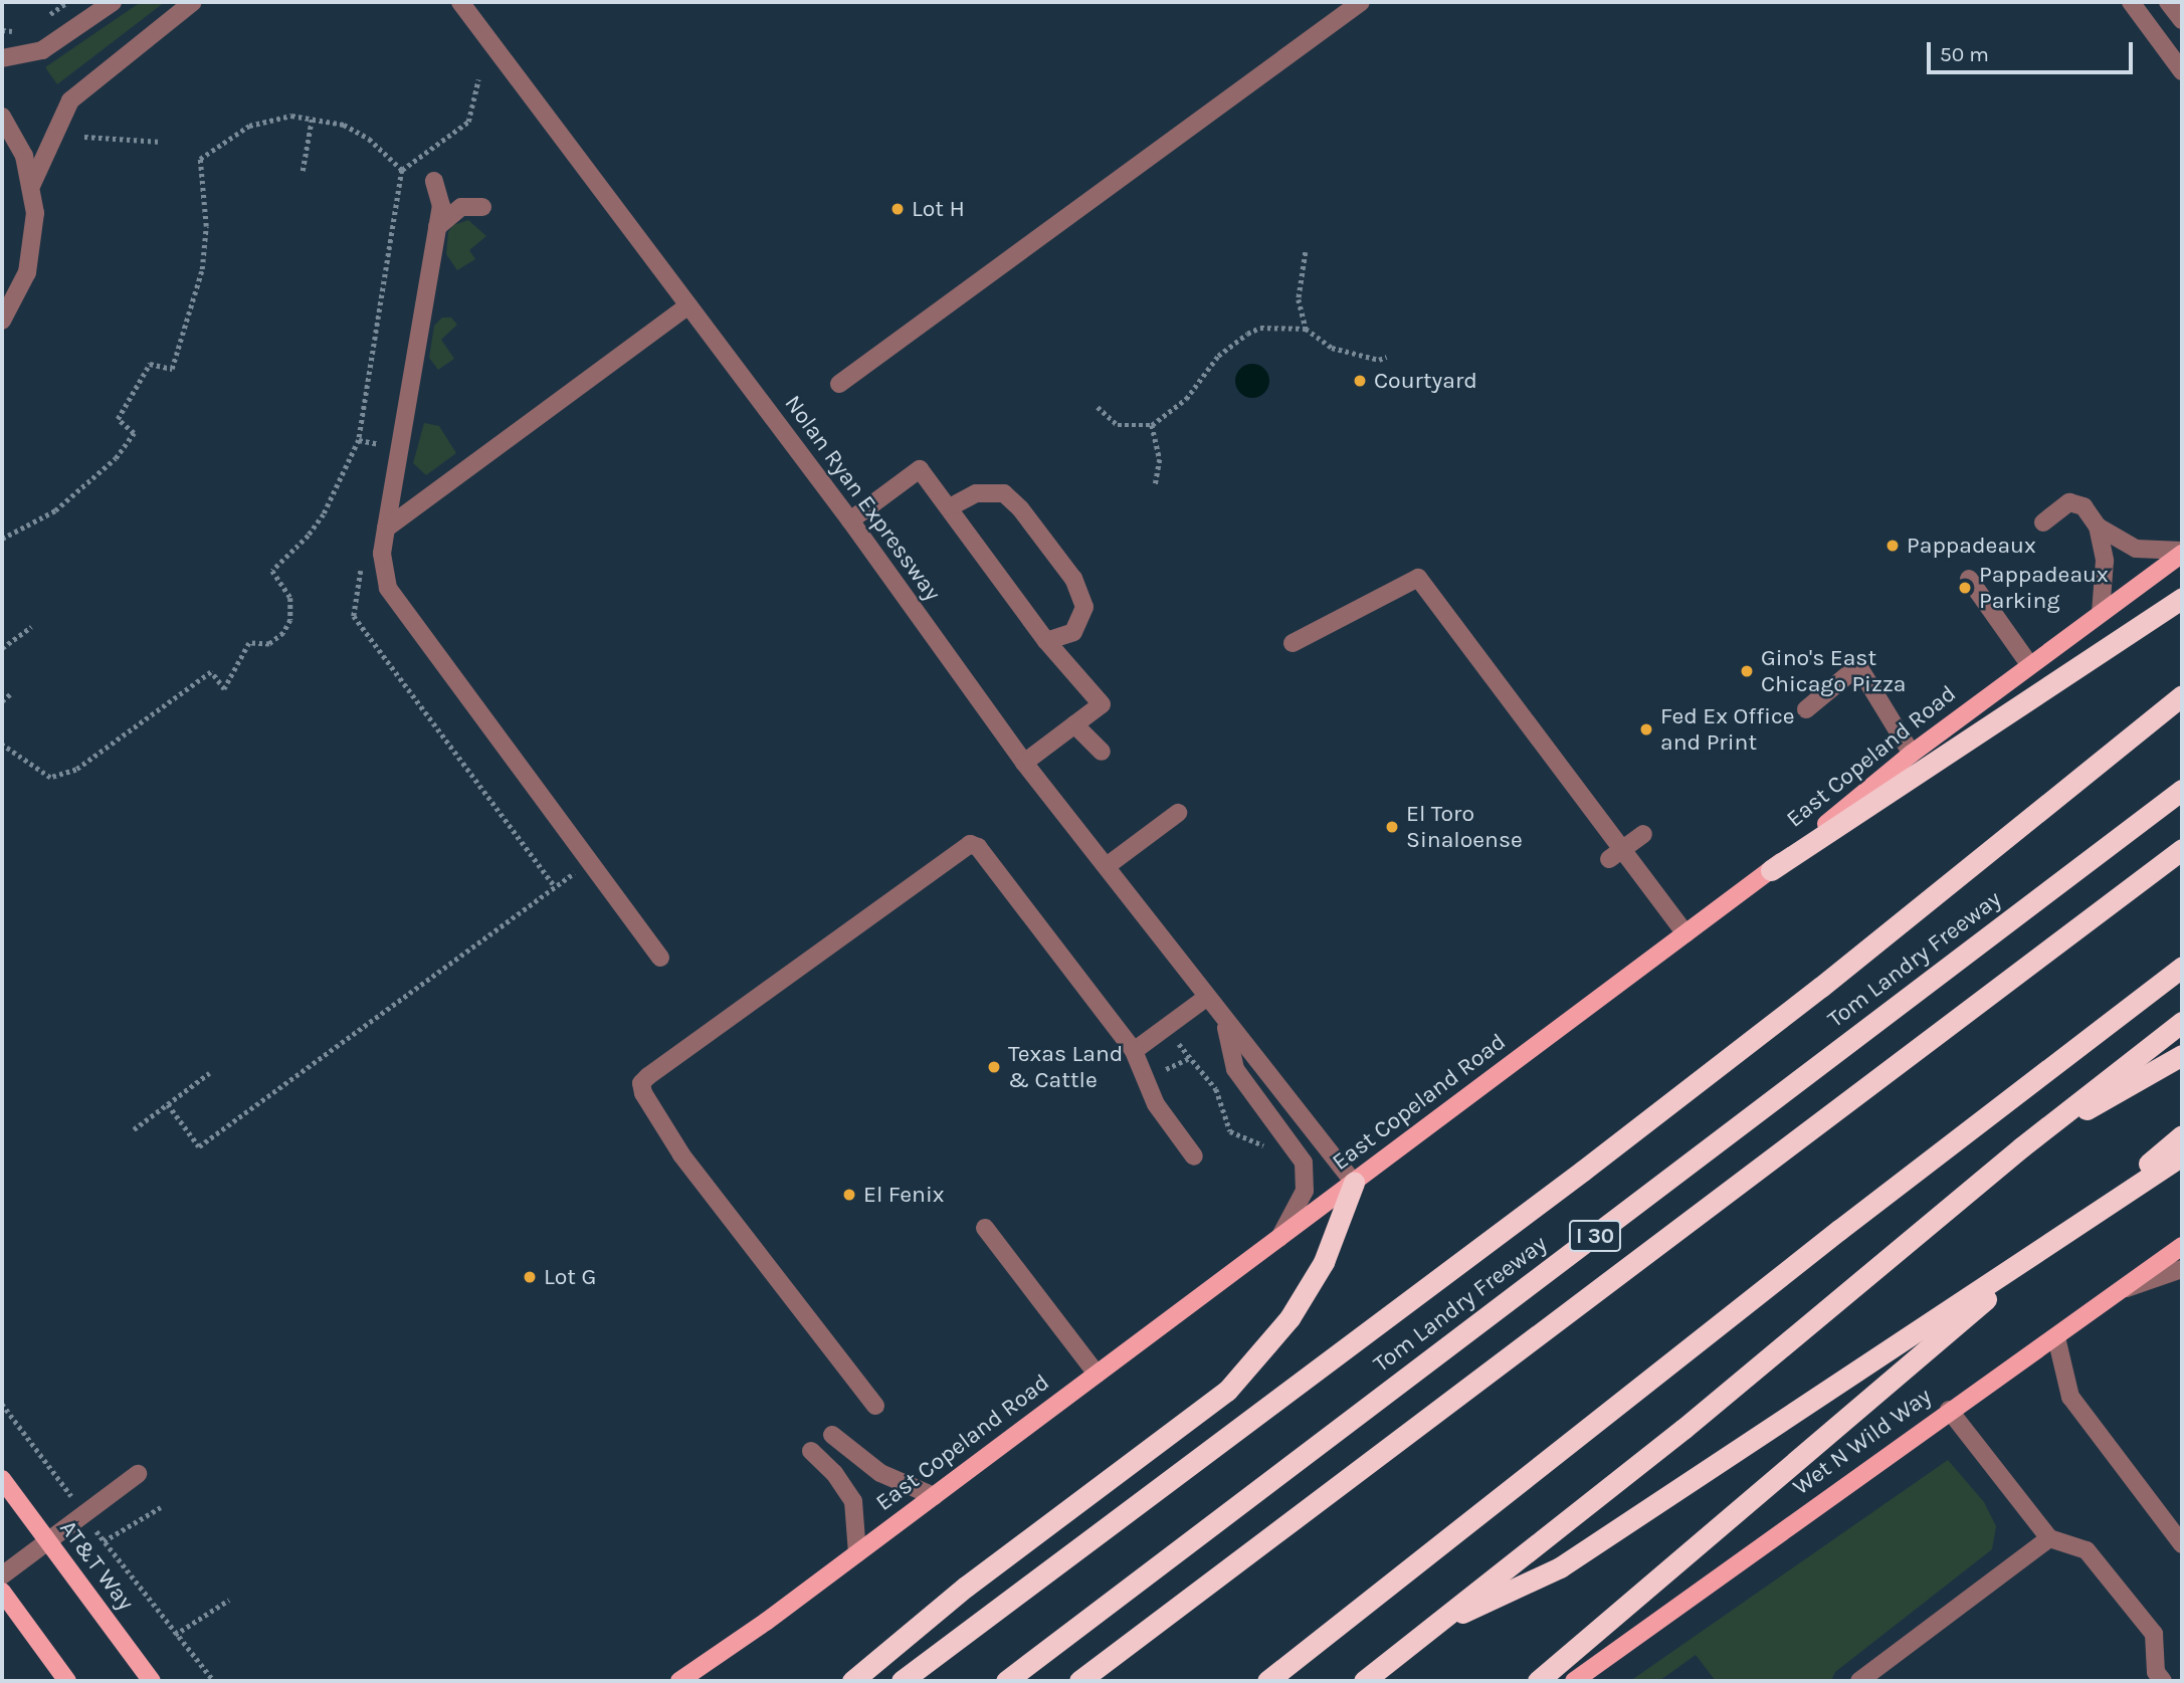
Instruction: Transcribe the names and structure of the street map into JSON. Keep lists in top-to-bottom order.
{
  "streets": {
    "highway": ["Tom Landry Freeway", "I 30"],
    "main road": ["East Copeland Road", "Wet N Wild Way", "AT&T Way"],
    "street": ["Nolan Ryan Expressway"]
  },
  "crossings": [
    ["Nolan Ryan Expressway", "East Copeland Road"]
  ],
  "places": [
    "Lot H",
    "Courtyard",
    "Pappadeaux",
    "Pappadeaux Parking",
    "Gino's East Chicago Pizza",
    "Fed Ex Office and Print",
    "El Toro Sinaloense",
    "Texas Land & Cattle",
    "El Fenix",
    "Lot G"
  ],
  "scale_bar": "50 m"
}
